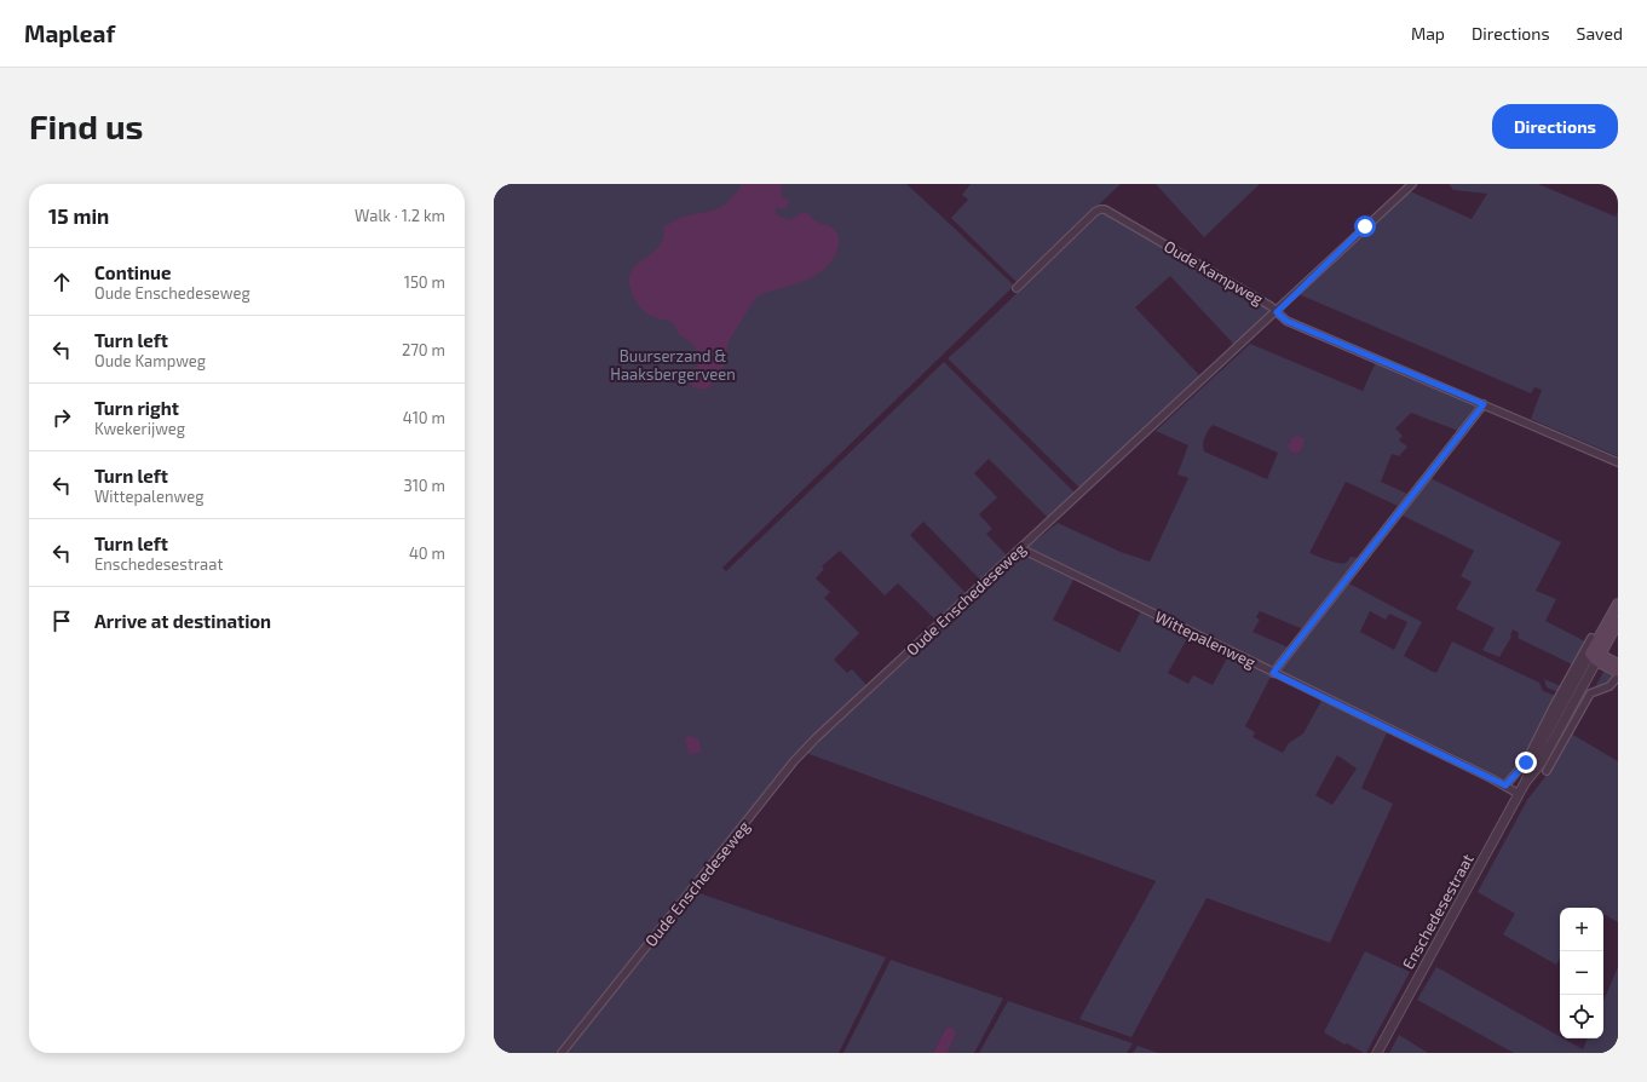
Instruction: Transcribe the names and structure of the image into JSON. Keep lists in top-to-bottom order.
{
  "streets": {
    "main road": ["Enschedesestraat"],
    "street": ["Oude Kampweg", "Oude Enschedeseweg", "Wittepalenweg"]
  },
  "crossings": [
    ["Oude Kampweg", "Oude Enschedeseweg"],
    ["Oude Enschedeseweg", "Wittepalenweg"],
    ["Wittepalenweg", "Enschedesestraat"]
  ],
  "parks": ["Buurserzand & Haaksbergerveen"],
  "page": {
    "header": "Mapleaf",
    "nav": ["Map", "Directions", "Saved"],
    "buttons": "Directions",
    "title": "Find us",
    "heading": ["15 min", "Walk · 1.2 km"],
    "list": [
      ["Continue", "Oude Enschedeseweg", "150 m"],
      ["Turn left", "Oude Kampweg", "270 m"],
      ["Turn right", "Kwekerijweg", "410 m"],
      ["Turn left", "Wittepalenweg", "310 m"],
      ["Turn left", "Enschedesestraat", "40 m"],
      "Arrive at destination"
    ],
    "map_buttons": ["+", "−"]
  }
}
